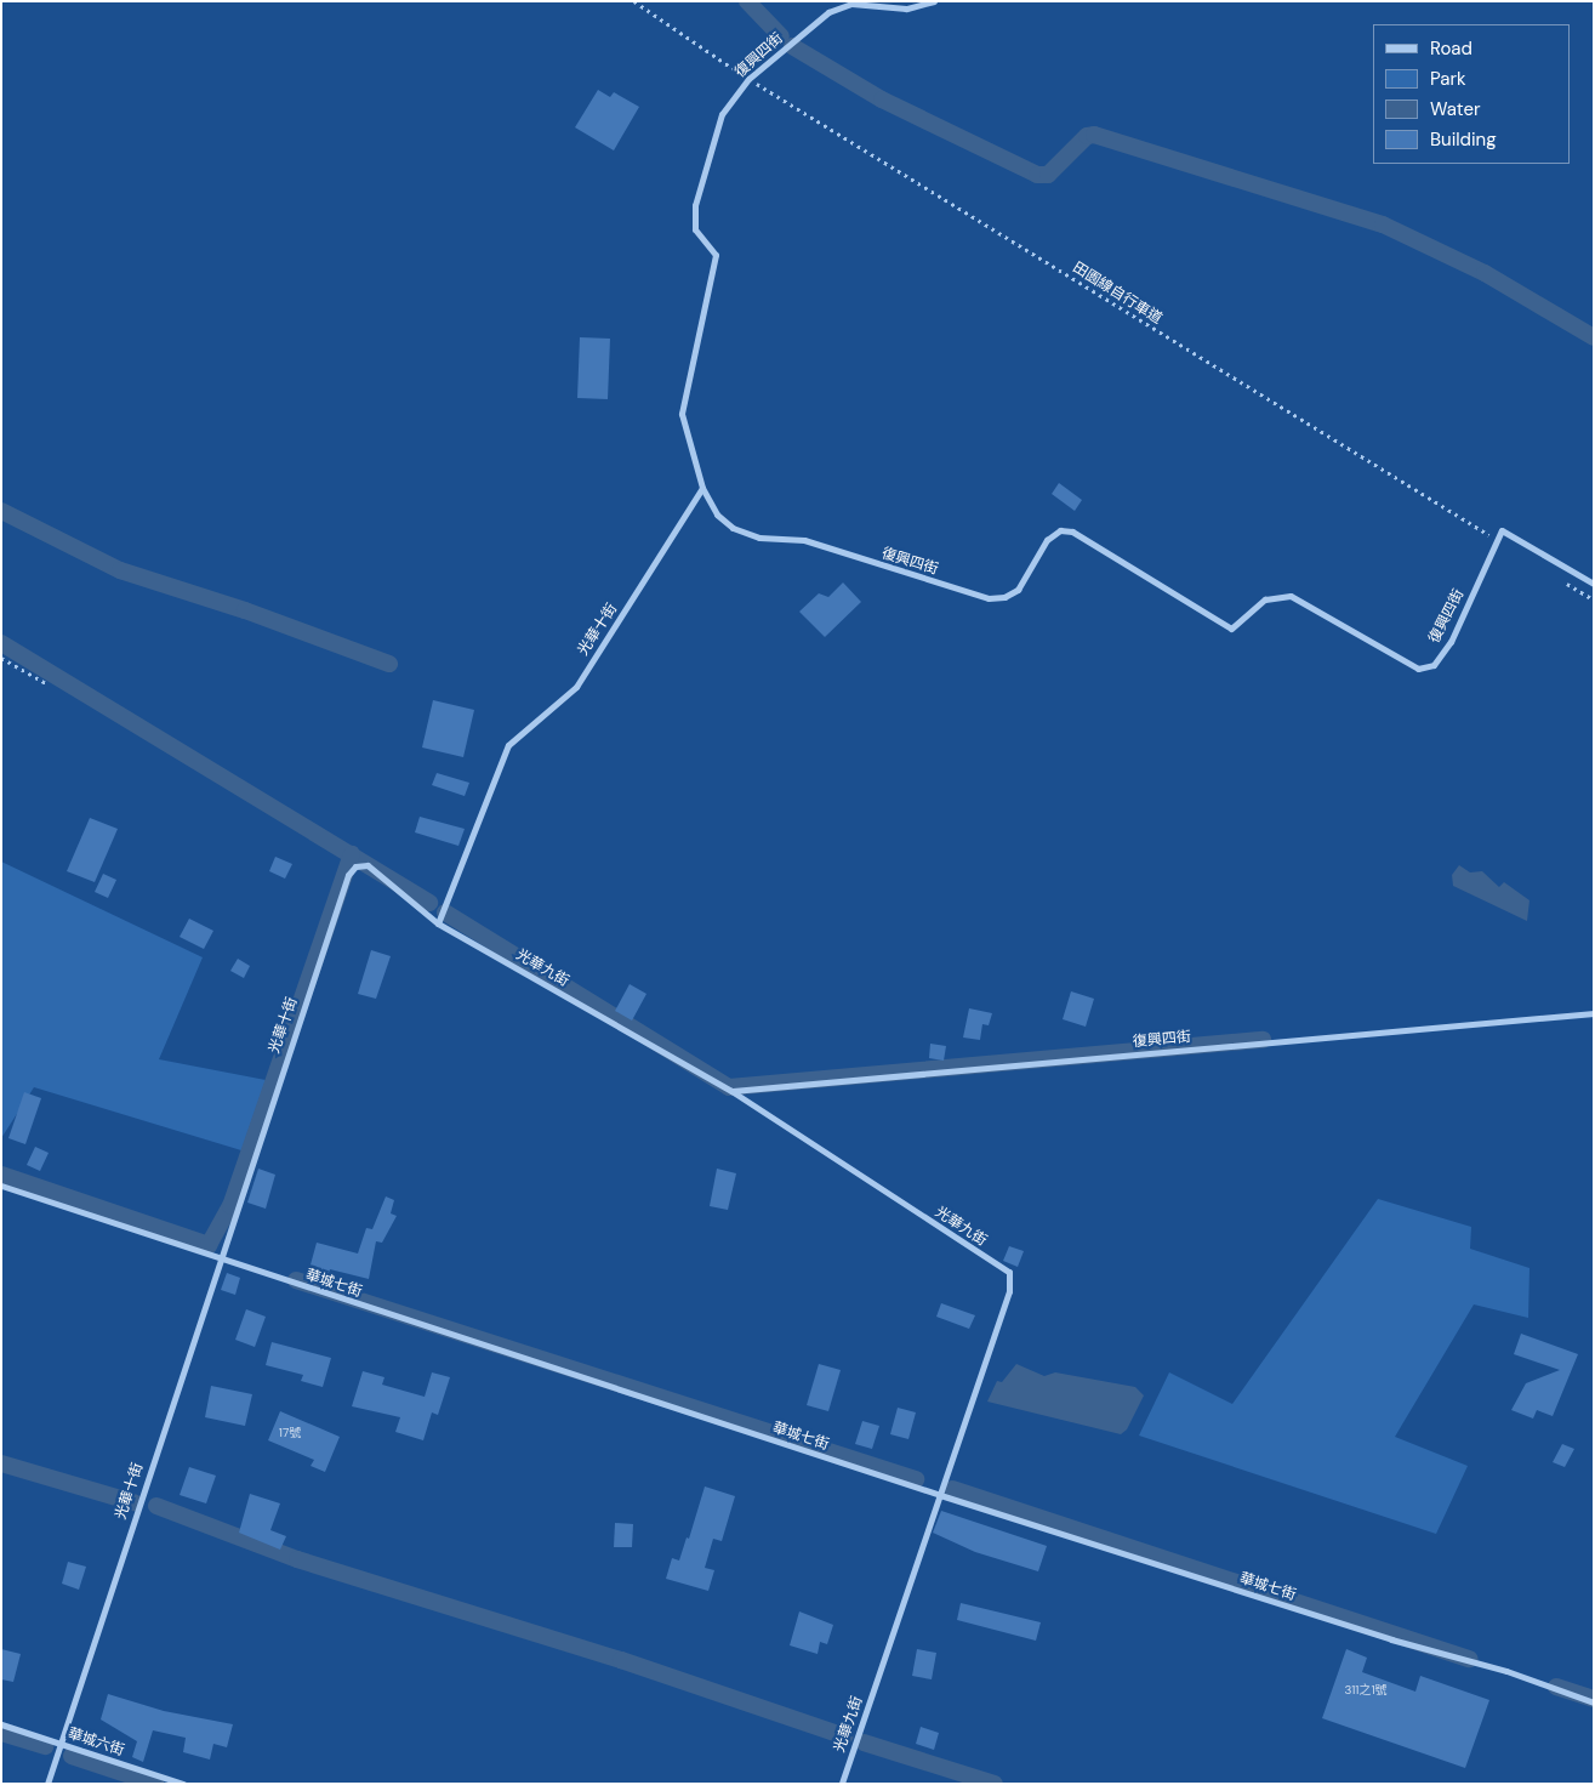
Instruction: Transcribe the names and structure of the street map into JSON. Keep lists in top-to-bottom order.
{
  "streets": {
    "street": [
      "復興四街",
      "光華十街",
      "光華九街",
      "華城七街",
      "華城六街"
    ],
    "path": ["田園線自行車道"]
  },
  "crossings": [
    ["復興四街", "田園線自行車道"],
    ["復興四街", "光華十街"],
    ["復興四街", "光華九街"],
    ["光華十街", "光華九街"],
    ["光華十街", "華城七街"],
    ["光華十街", "華城六街"],
    ["光華九街", "華城七街"]
  ],
  "house_numbers": ["17號", "311之1號"],
  "legend": [
    "Road",
    "Park",
    "Water",
    "Building"
  ]
}
